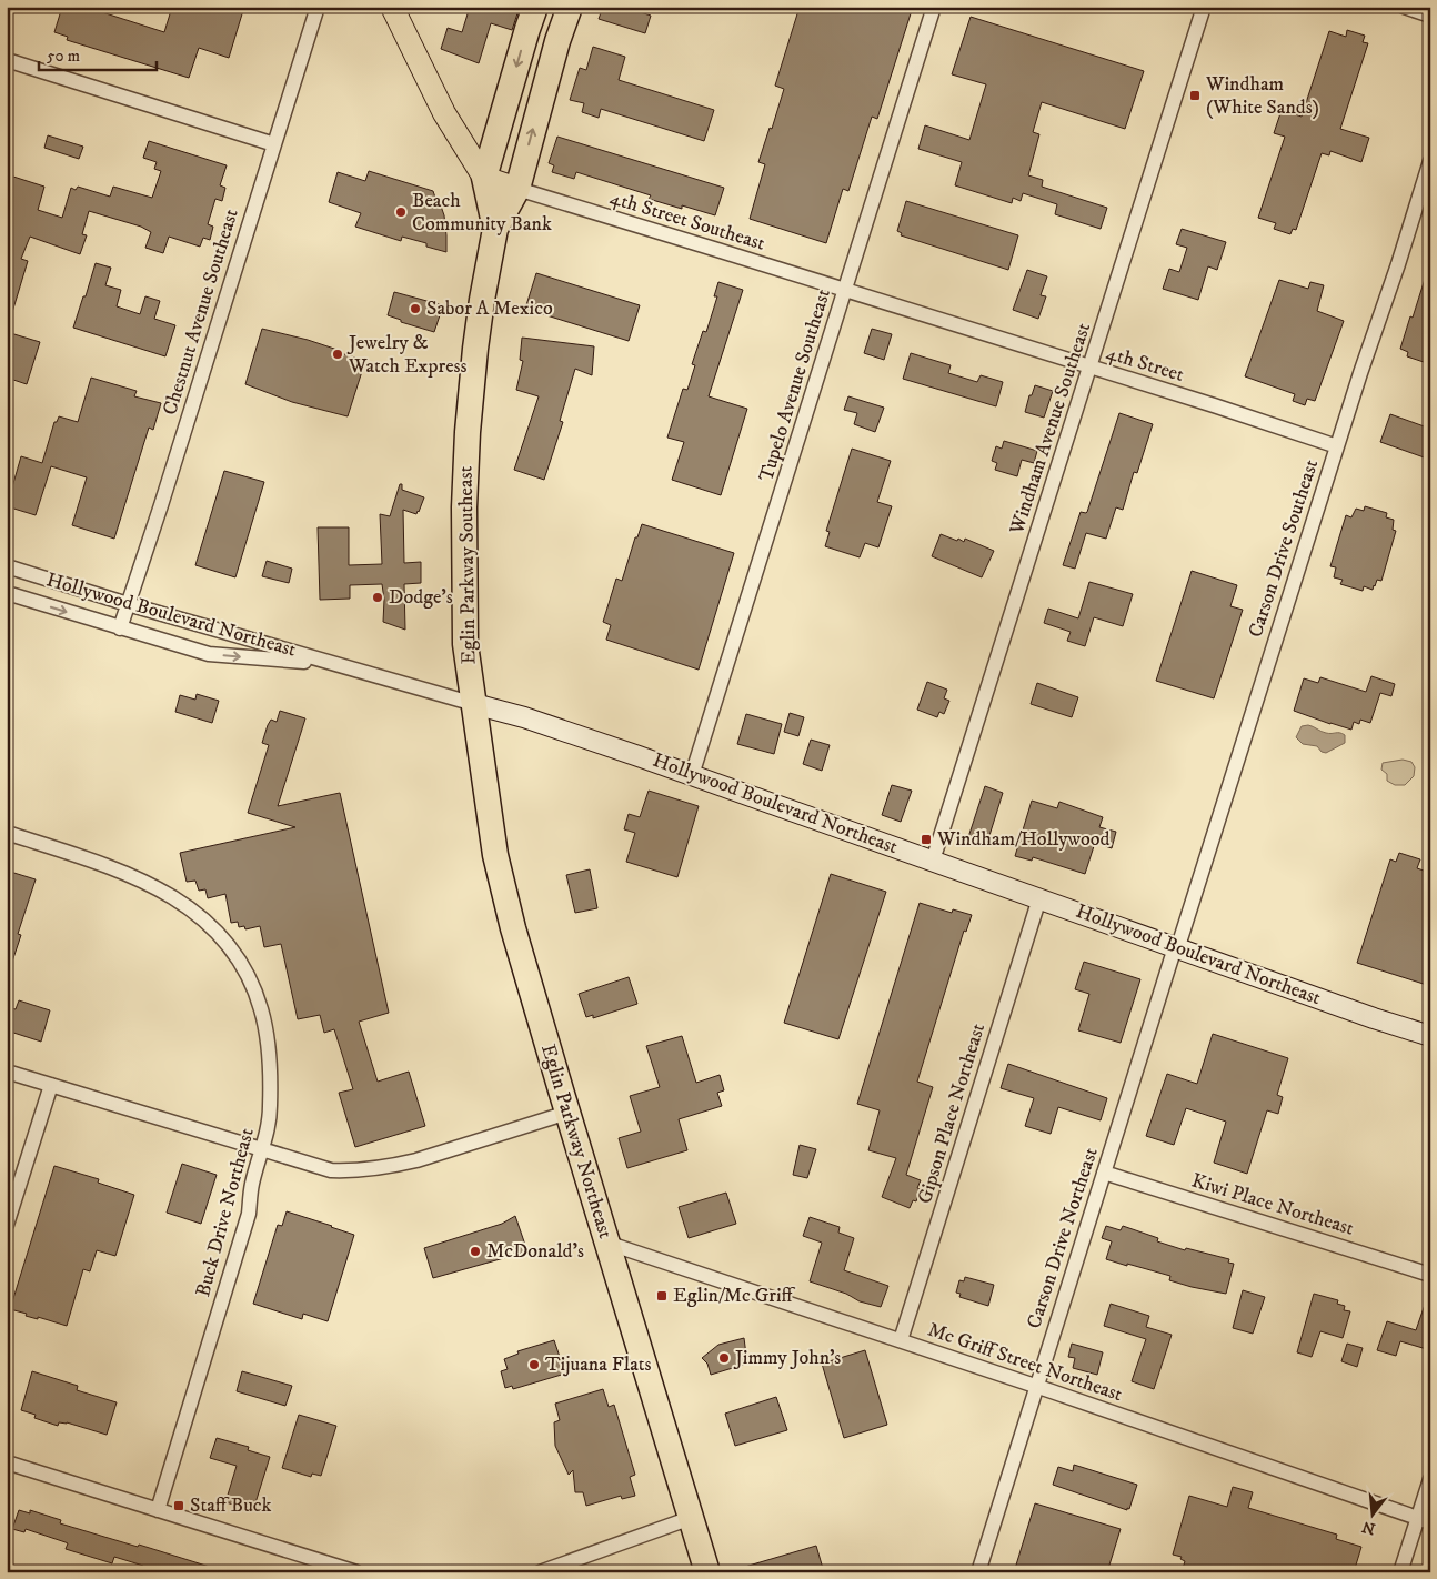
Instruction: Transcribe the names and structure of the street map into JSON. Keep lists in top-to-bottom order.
{
  "streets": {
    "highway": ["Eglin Parkway Southeast", "Eglin Parkway Northeast"],
    "street": [
      "4th Street Southeast",
      "Chestnut Avenue Southeast",
      "4th Street",
      "Tupelo Avenue Southeast",
      "Windham Avenue Southeast",
      "Carson Drive Southeast",
      "Hollywood Boulevard Northeast",
      "Gipson Place Northeast",
      "Kiwi Place Northeast",
      "Buck Drive Northeast",
      "Carson Drive Northeast",
      "Mc Griff Street Northeast"
    ]
  },
  "crossings": [
    ["4th Street Southeast", "4th Street"],
    ["4th Street Southeast", "Tupelo Avenue Southeast"],
    ["4th Street Southeast", "Eglin Parkway Southeast"],
    ["Chestnut Avenue Southeast", "Hollywood Boulevard Northeast"],
    ["4th Street", "Tupelo Avenue Southeast"],
    ["4th Street", "Windham Avenue Southeast"],
    ["4th Street", "Carson Drive Southeast"],
    ["Tupelo Avenue Southeast", "Hollywood Boulevard Northeast"],
    ["Windham Avenue Southeast", "Hollywood Boulevard Northeast"],
    ["Carson Drive Southeast", "Hollywood Boulevard Northeast"],
    ["Carson Drive Southeast", "Carson Drive Northeast"],
    ["Eglin Parkway Southeast", "Hollywood Boulevard Northeast"],
    ["Eglin Parkway Southeast", "Eglin Parkway Northeast"],
    ["Hollywood Boulevard Northeast", "Gipson Place Northeast"],
    ["Hollywood Boulevard Northeast", "Eglin Parkway Northeast"],
    ["Hollywood Boulevard Northeast", "Carson Drive Northeast"],
    ["Gipson Place Northeast", "Mc Griff Street Northeast"],
    ["Eglin Parkway Northeast", "Mc Griff Street Northeast"],
    ["Kiwi Place Northeast", "Carson Drive Northeast"],
    ["Carson Drive Northeast", "Mc Griff Street Northeast"]
  ],
  "places": {
    "transit": [
      "Windham (White Sands)",
      "Windham/Hollywood",
      "Eglin/Mc Griff",
      "Staff Buck"
    ],
    "other": [
      "Beach Community Bank",
      "Sabor A Mexico",
      "Jewelry & Watch Express",
      "Dodge's",
      "McDonald's",
      "Jimmy John's",
      "Tijuana Flats"
    ]
  },
  "scale_bar": "50 m",
  "north": "bottom"
}
